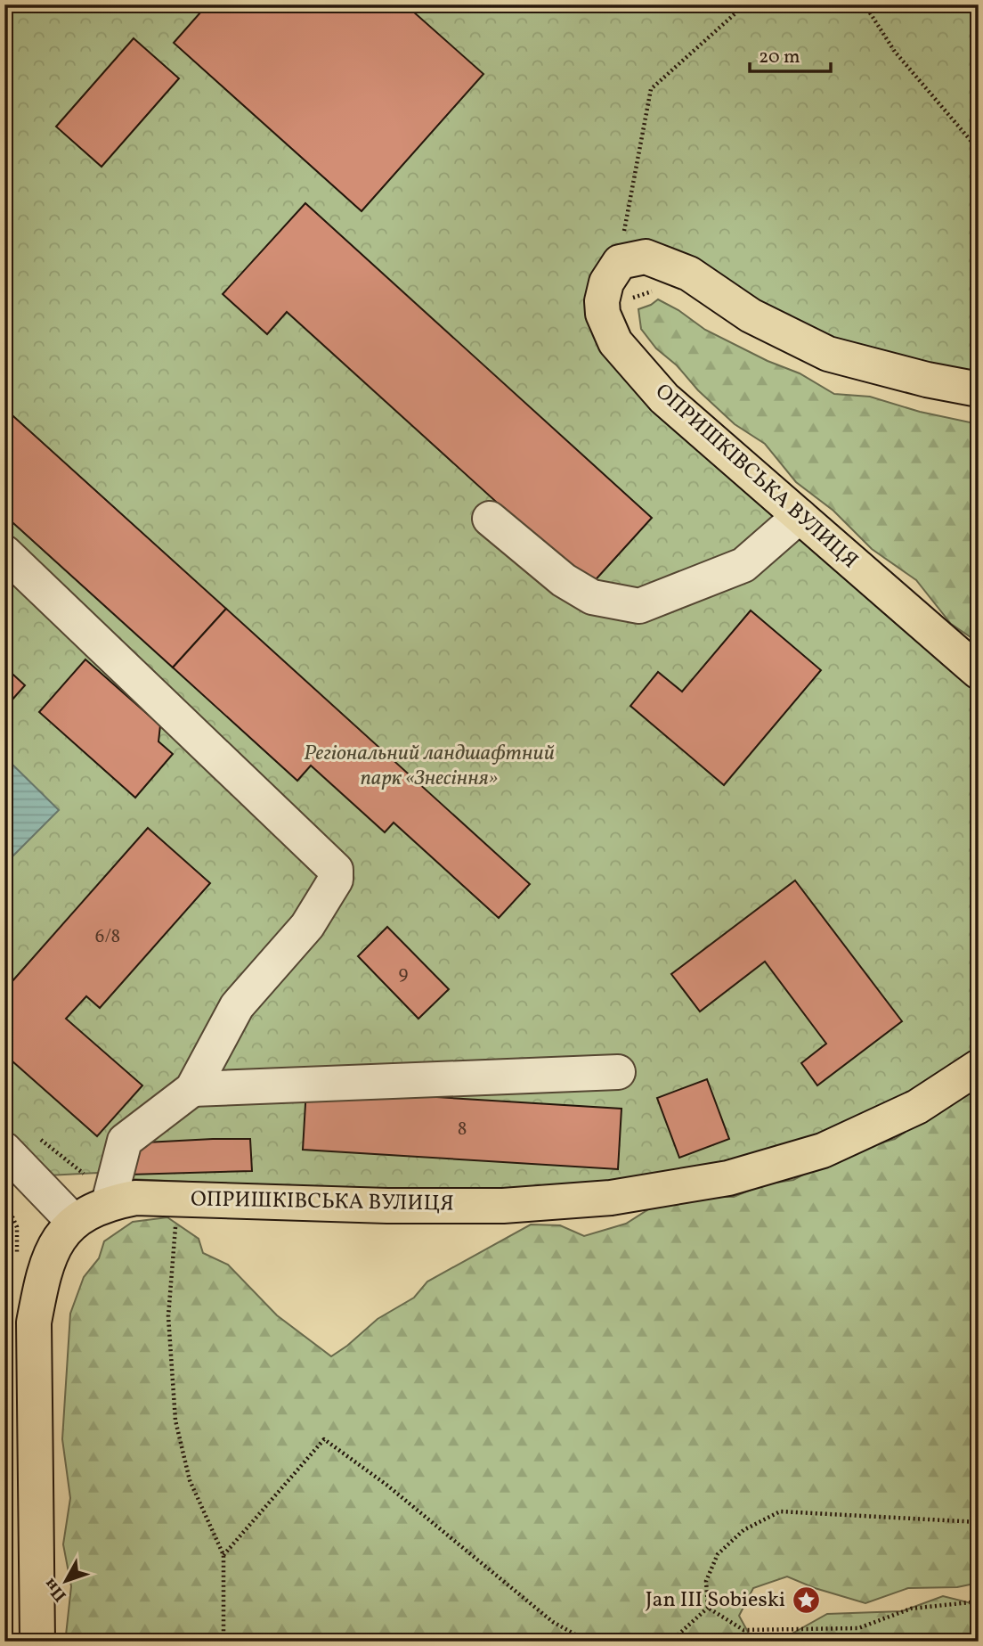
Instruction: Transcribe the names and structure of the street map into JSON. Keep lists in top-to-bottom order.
{
  "streets": {
    "main road": ["ОПРИШКІВСЬКА ВУЛИЦЯ"]
  },
  "parks": ["Регіональний ландшафтний парк «Знесіння»"],
  "places": {
    "place": ["Jan III Sobieski"]
  },
  "house_numbers": ["6/8", "9", "8"],
  "scale_bar": "20 m",
  "north": "bottom left"
}
